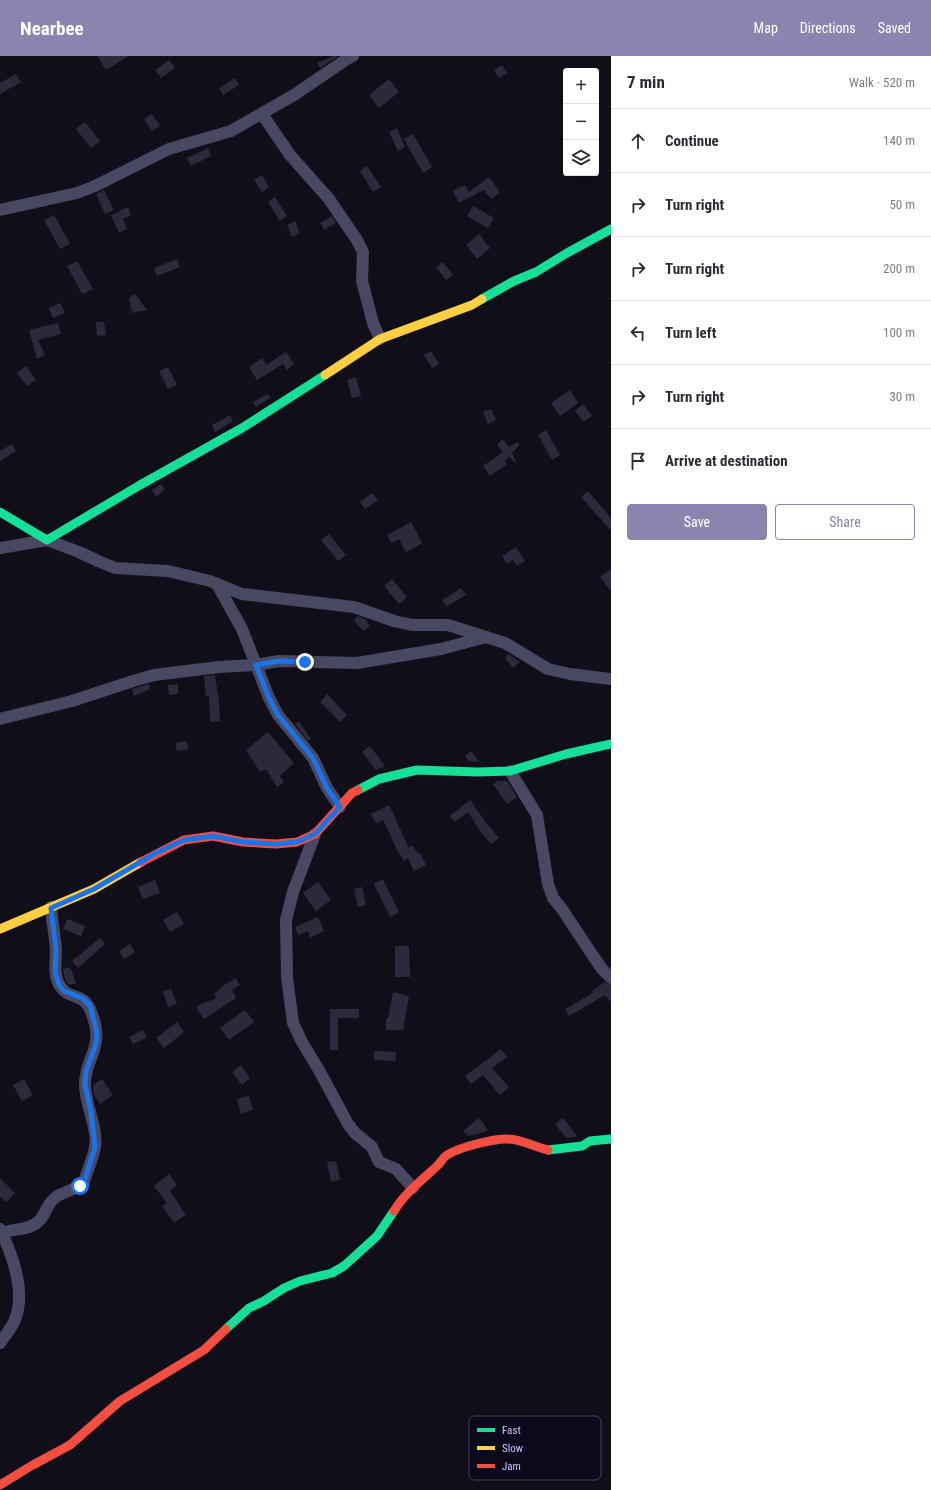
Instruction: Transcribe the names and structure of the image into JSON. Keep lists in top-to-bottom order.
{
  "legend": ["Fast", "Slow", "Jam"],
  "page": {
    "header": "Nearbee",
    "nav": ["Map", "Directions", "Saved"],
    "heading": ["7 min", "Walk · 520 m"],
    "map_buttons": ["+", "−"],
    "list": [
      ["Continue", "140 m"],
      ["Turn right", "50 m"],
      ["Turn right", "200 m"],
      ["Turn left", "100 m"],
      ["Turn right", "30 m"],
      "Arrive at destination"
    ],
    "buttons": ["Save", "Share"]
  }
}
